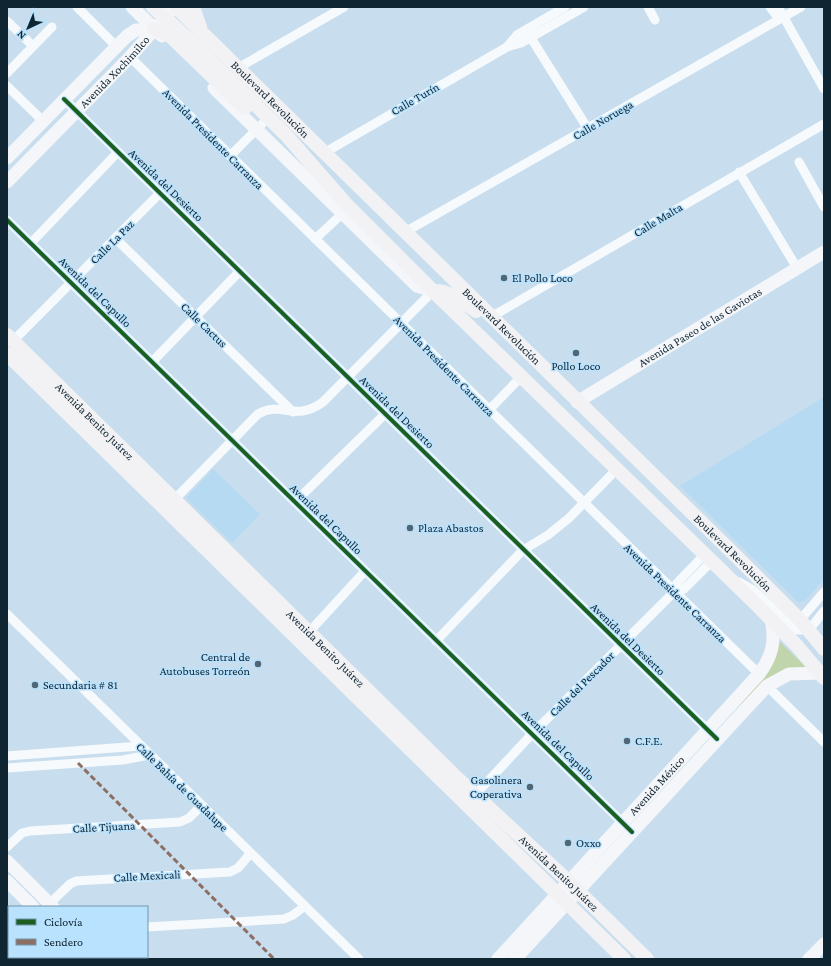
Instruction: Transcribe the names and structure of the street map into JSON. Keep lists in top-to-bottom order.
{
  "streets": {
    "main road": ["Boulevard Revolución", "Avenida Benito Juárez"],
    "street": [
      "Avenida Xochimilco",
      "Calle Turín",
      "Calle Noruega",
      "Avenida Presidente Carranza",
      "Avenida del Desierto",
      "Calle Malta",
      "Calle La Paz",
      "Avenida del Capullo",
      "Calle Cactus",
      "Avenida Paseo de las Gaviotas",
      "Calle del Pescador",
      "Avenida México",
      "Calle Bahía de Guadalupe",
      "Calle Tijuana",
      "Calle Mexicali"
    ]
  },
  "crossings": [
    ["Avenida Xochimilco", "Boulevard Revolución"],
    ["Avenida Xochimilco", "Avenida Presidente Carranza"],
    ["Avenida Xochimilco", "Avenida del Desierto"],
    ["Calle Turín", "Boulevard Revolución"],
    ["Boulevard Revolución", "Calle Noruega"],
    ["Boulevard Revolución", "Calle Malta"],
    ["Boulevard Revolución", "Avenida Paseo de las Gaviotas"],
    ["Avenida Presidente Carranza", "Calle del Pescador"],
    ["Avenida Presidente Carranza", "Avenida México"],
    ["Avenida del Desierto", "Calle La Paz"],
    ["Avenida del Desierto", "Calle del Pescador"],
    ["Avenida del Desierto", "Avenida México"],
    ["Calle La Paz", "Avenida del Capullo"],
    ["Calle La Paz", "Calle Cactus"],
    ["Calle La Paz", "Avenida Benito Juárez"],
    ["Avenida del Capullo", "Calle del Pescador"],
    ["Avenida del Capullo", "Avenida México"],
    ["Avenida Benito Juárez", "Calle del Pescador"],
    ["Avenida Benito Juárez", "Avenida México"],
    ["Calle Bahía de Guadalupe", "Calle Tijuana"],
    ["Calle Bahía de Guadalupe", "Calle Mexicali"]
  ],
  "places": [
    "El Pollo Loco",
    "Pollo Loco",
    "Plaza Abastos",
    "Central de Autobuses Torreón",
    "Secundaria # 81",
    "C.F.E.",
    "Gasolinera Coperativa",
    "Oxxo"
  ],
  "legend": ["Ciclovía", "Sendero"],
  "north": "bottom left"
}
